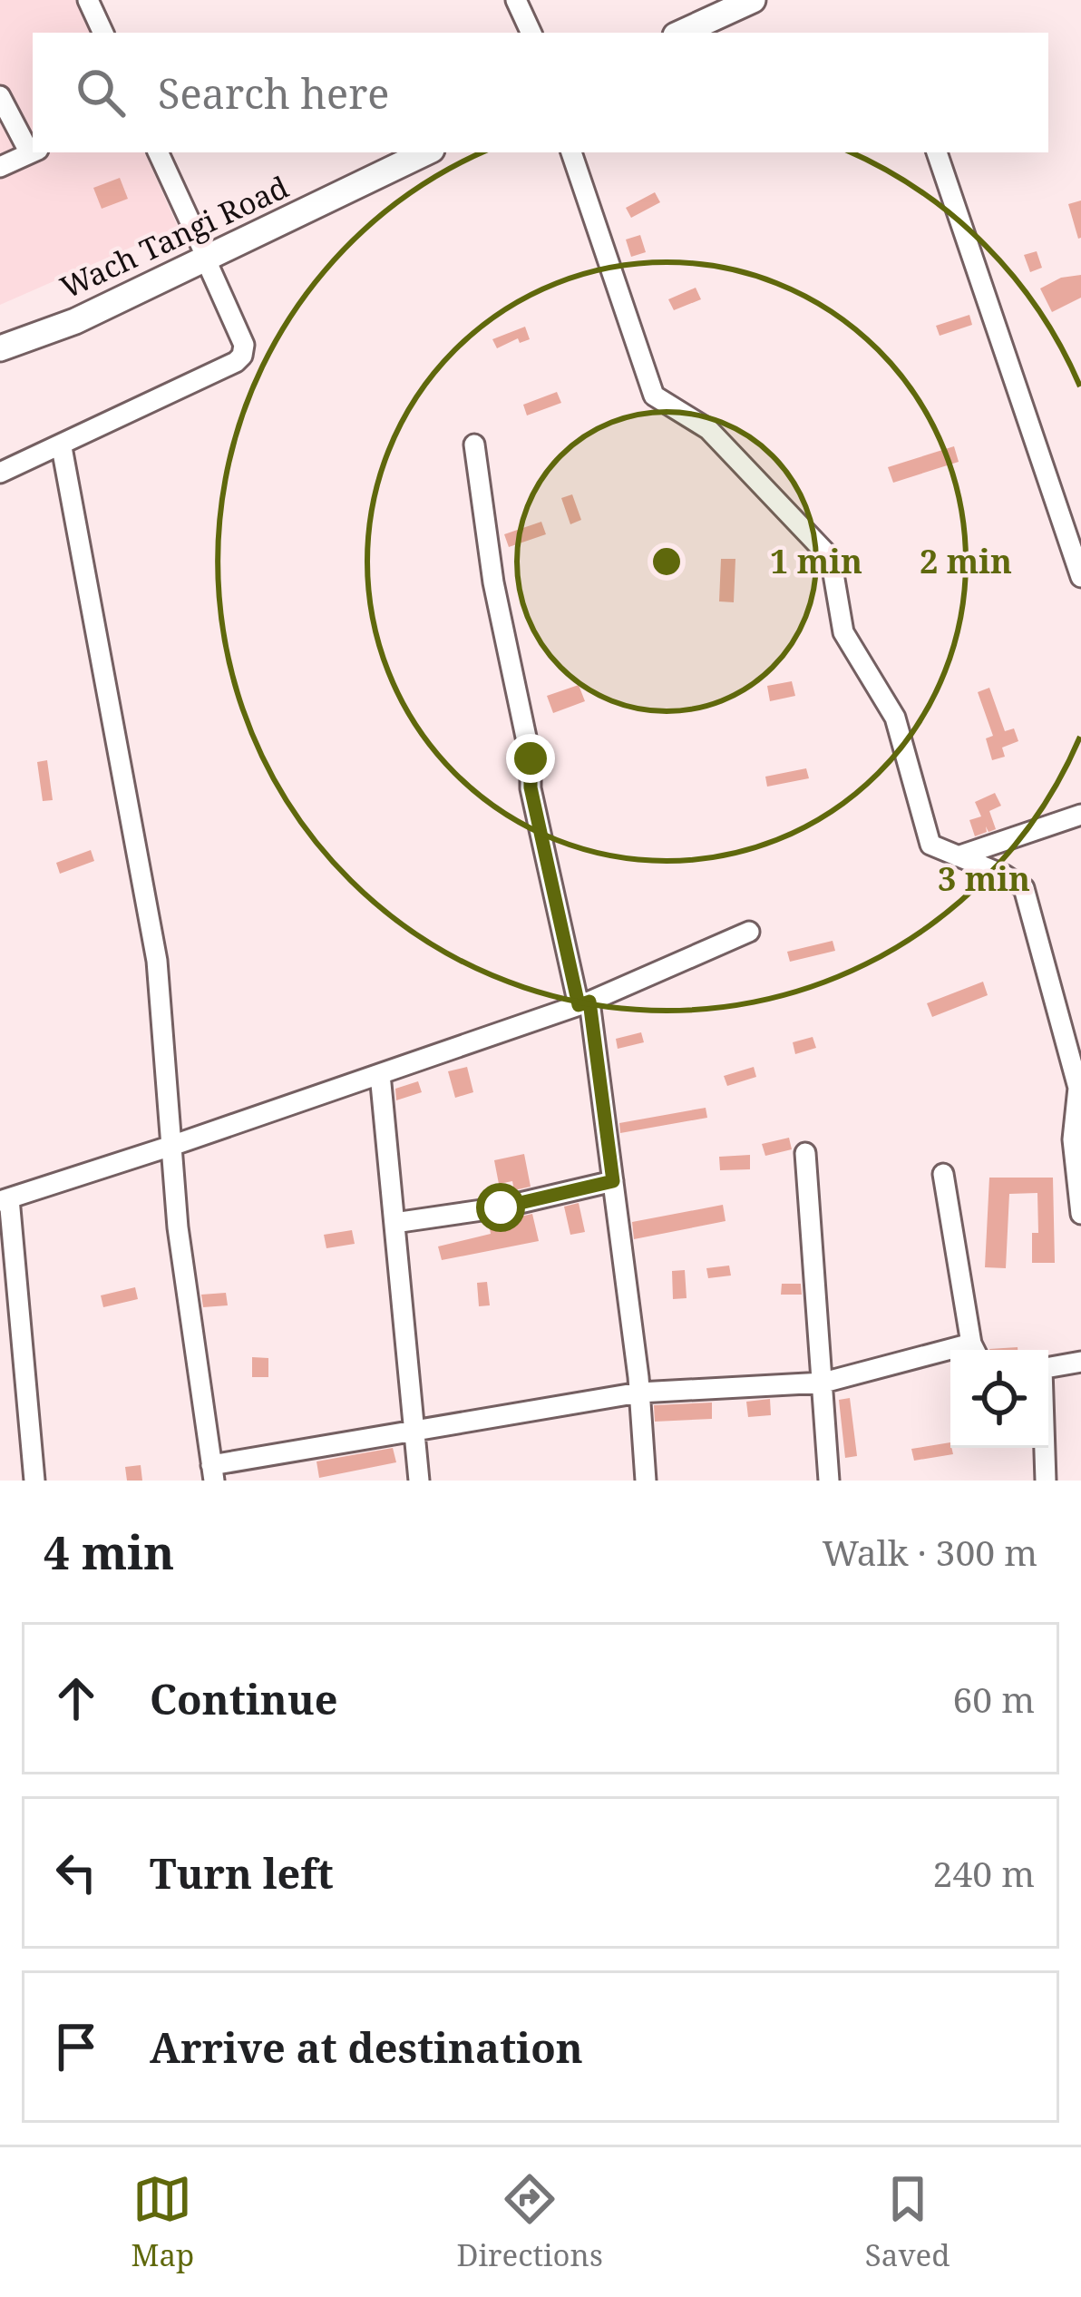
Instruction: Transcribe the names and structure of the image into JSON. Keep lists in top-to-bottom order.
{
  "streets": {
    "main road": ["Wach Tangi Road"]
  },
  "page": {
    "search": "Search here",
    "heading": ["4 min", "Walk · 300 m"],
    "list": [
      ["Continue", "60 m"],
      ["Turn left", "240 m"],
      "Arrive at destination"
    ],
    "nav": ["Map", "Directions", "Saved"]
  },
  "rings": ["1 min", "2 min", "3 min"]
}
